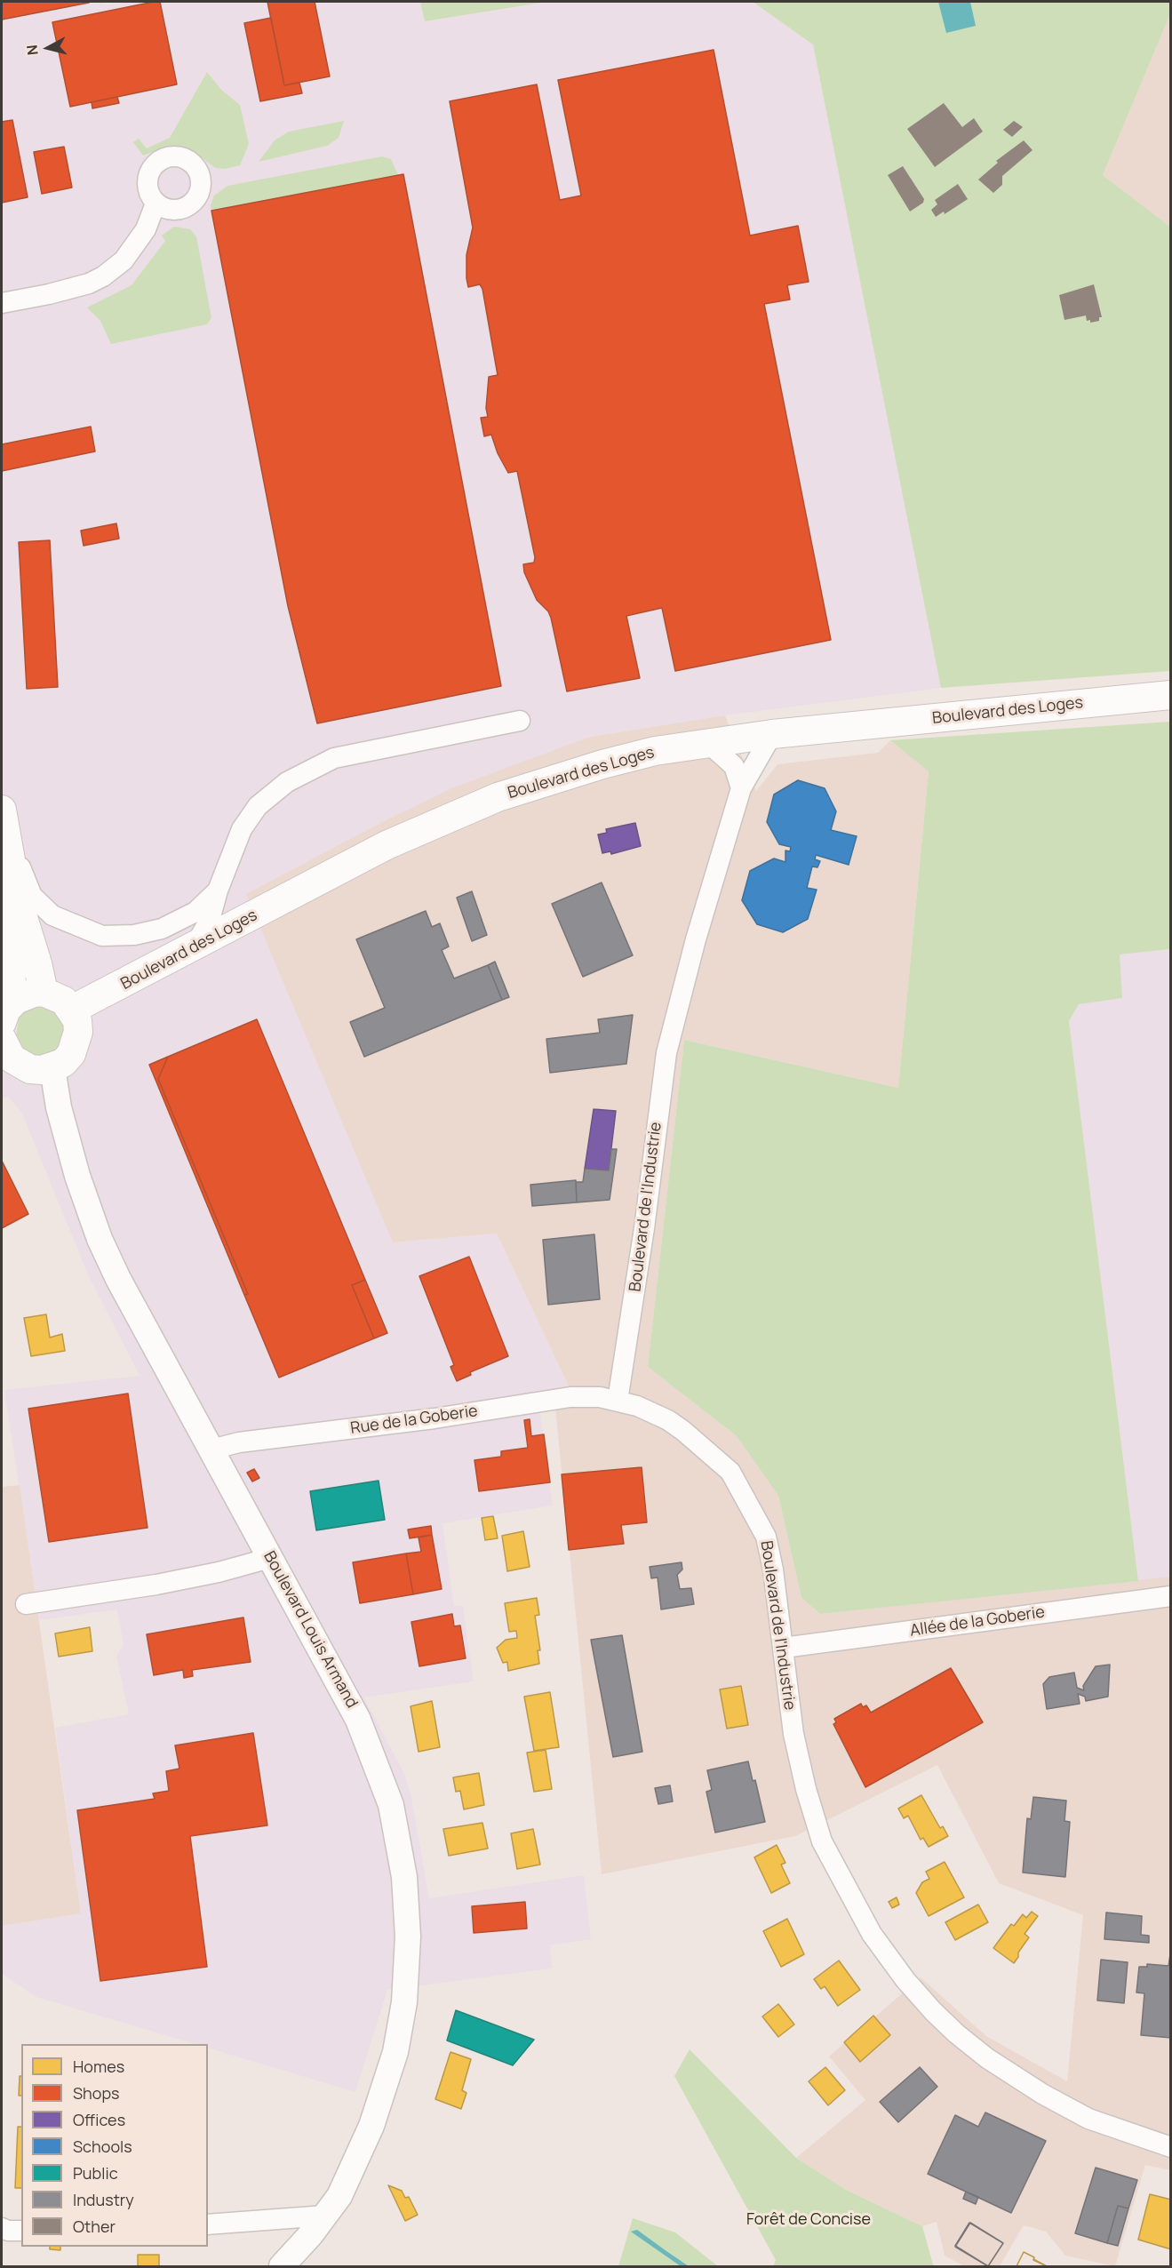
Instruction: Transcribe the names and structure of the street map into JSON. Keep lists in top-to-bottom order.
{
  "streets": {
    "main road": ["Boulevard des Loges"],
    "street": [
      "Boulevard de l'Industrie",
      "Rue de la Goberie",
      "Allée de la Goberie",
      "Boulevard Louis Armand"
    ]
  },
  "crossings": [
    ["Boulevard des Loges", "Boulevard de l'Industrie"],
    ["Boulevard de l'Industrie", "Rue de la Goberie"],
    ["Boulevard de l'Industrie", "Allée de la Goberie"],
    ["Rue de la Goberie", "Boulevard Louis Armand"]
  ],
  "parks": ["Forêt de Concise"],
  "legend": [
    "Homes",
    "Shops",
    "Offices",
    "Schools",
    "Public",
    "Industry",
    "Other"
  ],
  "north": "left"
}
